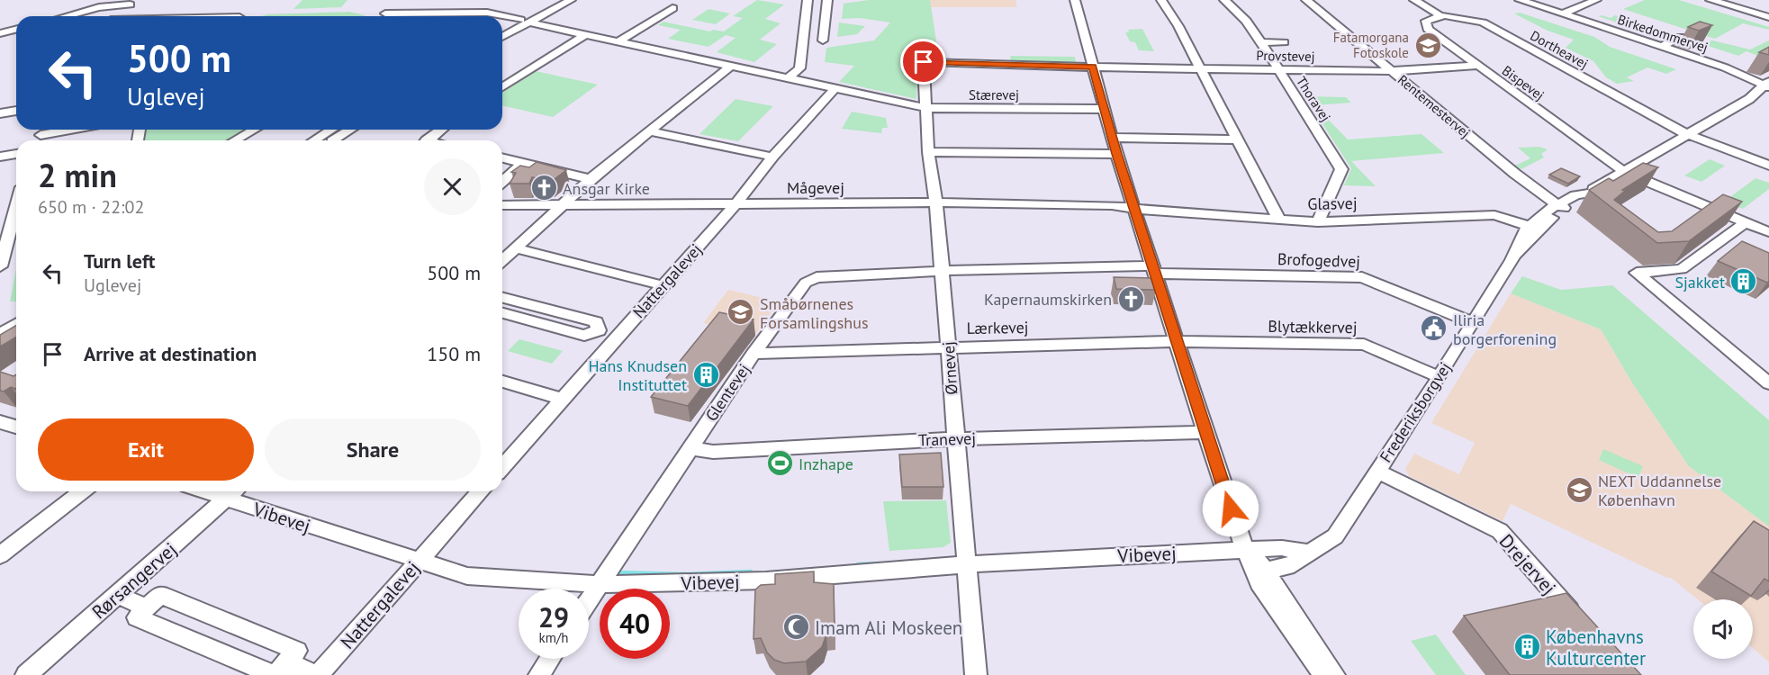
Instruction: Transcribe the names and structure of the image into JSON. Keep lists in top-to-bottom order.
{
  "streets": {
    "street": [
      "Birkedommervej",
      "Dortheavej",
      "Provstevej",
      "Bispevej",
      "Stærevej",
      "Thoravej",
      "Rentemestervej",
      "Mågevej",
      "Glasvej",
      "Brofogedvej",
      "Nattergalevej",
      "Blytækkervej",
      "Lærkevej",
      "Ørnevej",
      "Glentevej",
      "Frederiksborgvej",
      "Tranevej",
      "Vibevej",
      "Drejervej",
      "Rørsangervej"
    ]
  },
  "crossings": [
    ["Birkedommervej", "Frederiksborgvej"],
    ["Dortheavej", "Bispevej"],
    ["Dortheavej", "Frederiksborgvej"],
    ["Provstevej", "Bispevej"],
    ["Provstevej", "Thoravej"],
    ["Provstevej", "Rentemestervej"],
    ["Provstevej", "Ørnevej"],
    ["Bispevej", "Frederiksborgvej"],
    ["Stærevej", "Nattergalevej"],
    ["Stærevej", "Ørnevej"],
    ["Thoravej", "Glasvej"],
    ["Rentemestervej", "Frederiksborgvej"],
    ["Mågevej", "Glasvej"],
    ["Mågevej", "Nattergalevej"],
    ["Mågevej", "Ørnevej"],
    ["Glasvej", "Frederiksborgvej"],
    ["Brofogedvej", "Ørnevej"],
    ["Brofogedvej", "Glentevej"],
    ["Brofogedvej", "Frederiksborgvej"],
    ["Nattergalevej", "Vibevej"],
    ["Blytækkervej", "Lærkevej"],
    ["Blytækkervej", "Frederiksborgvej"],
    ["Lærkevej", "Ørnevej"],
    ["Lærkevej", "Glentevej"],
    ["Ørnevej", "Glentevej"],
    ["Ørnevej", "Tranevej"],
    ["Ørnevej", "Vibevej"],
    ["Glentevej", "Tranevej"],
    ["Glentevej", "Vibevej"],
    ["Frederiksborgvej", "Vibevej"],
    ["Frederiksborgvej", "Drejervej"],
    ["Vibevej", "Rørsangervej"]
  ],
  "places": {
    "school or university": ["Fatamorgana Fotoskole", "Småbørnenes Forsamlingshus", "NEXT Uddannelse København"],
    "church": ["Ansgar Kirke", "Kapernaumskirken"],
    "building": ["Sjakket", "Hans Knudsen Instituttet", "Københavns Kulturcenter"],
    "public building": ["Iliria borgerforening"],
    "sports": ["Inzhape"],
    "mosque": ["Imam Ali Moskeen"]
  },
  "page": {
    "turn": ["500 m", "Uglevej"],
    "heading": ["2 min", "650 m · 22:02"],
    "list": [
      {
        "name": "Turn left",
        "note": "Uglevej",
        "value": "500 m"
      },
      {
        "name": "Arrive at destination",
        "value": "150 m"
      }
    ],
    "buttons": ["Exit", "Share"],
    "speed": "29 km/h",
    "limit": "40"
  }
}
